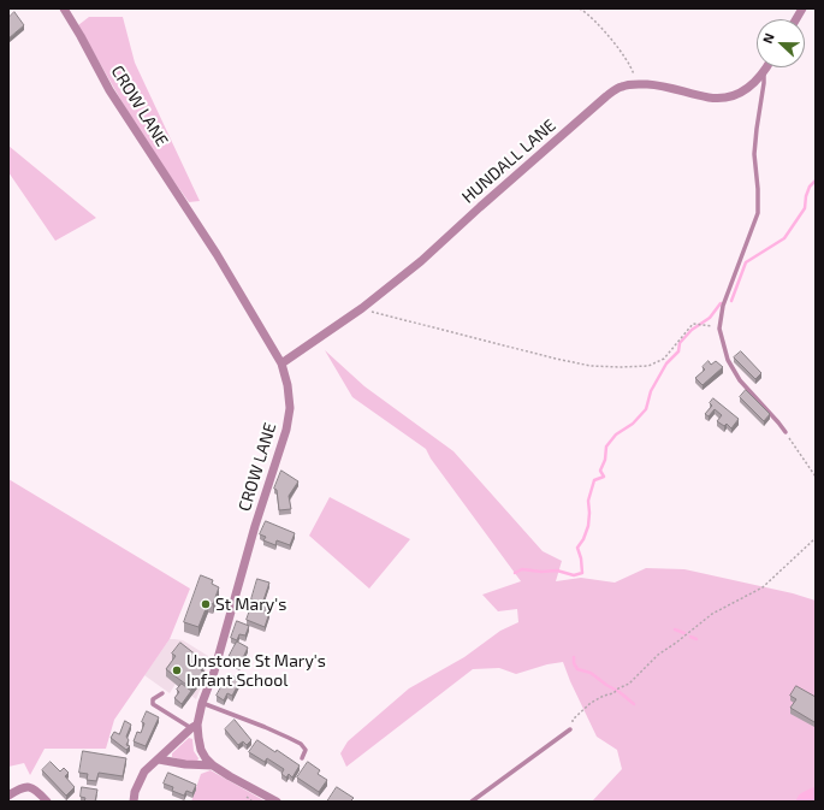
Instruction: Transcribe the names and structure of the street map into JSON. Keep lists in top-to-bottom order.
{
  "streets": {
    "street": ["CROW LANE", "HUNDALL LANE"]
  },
  "crossings": [
    ["CROW LANE", "HUNDALL LANE"]
  ],
  "places": ["St Mary's", "Unstone St Mary's Infant School"],
  "north": "left"
}
